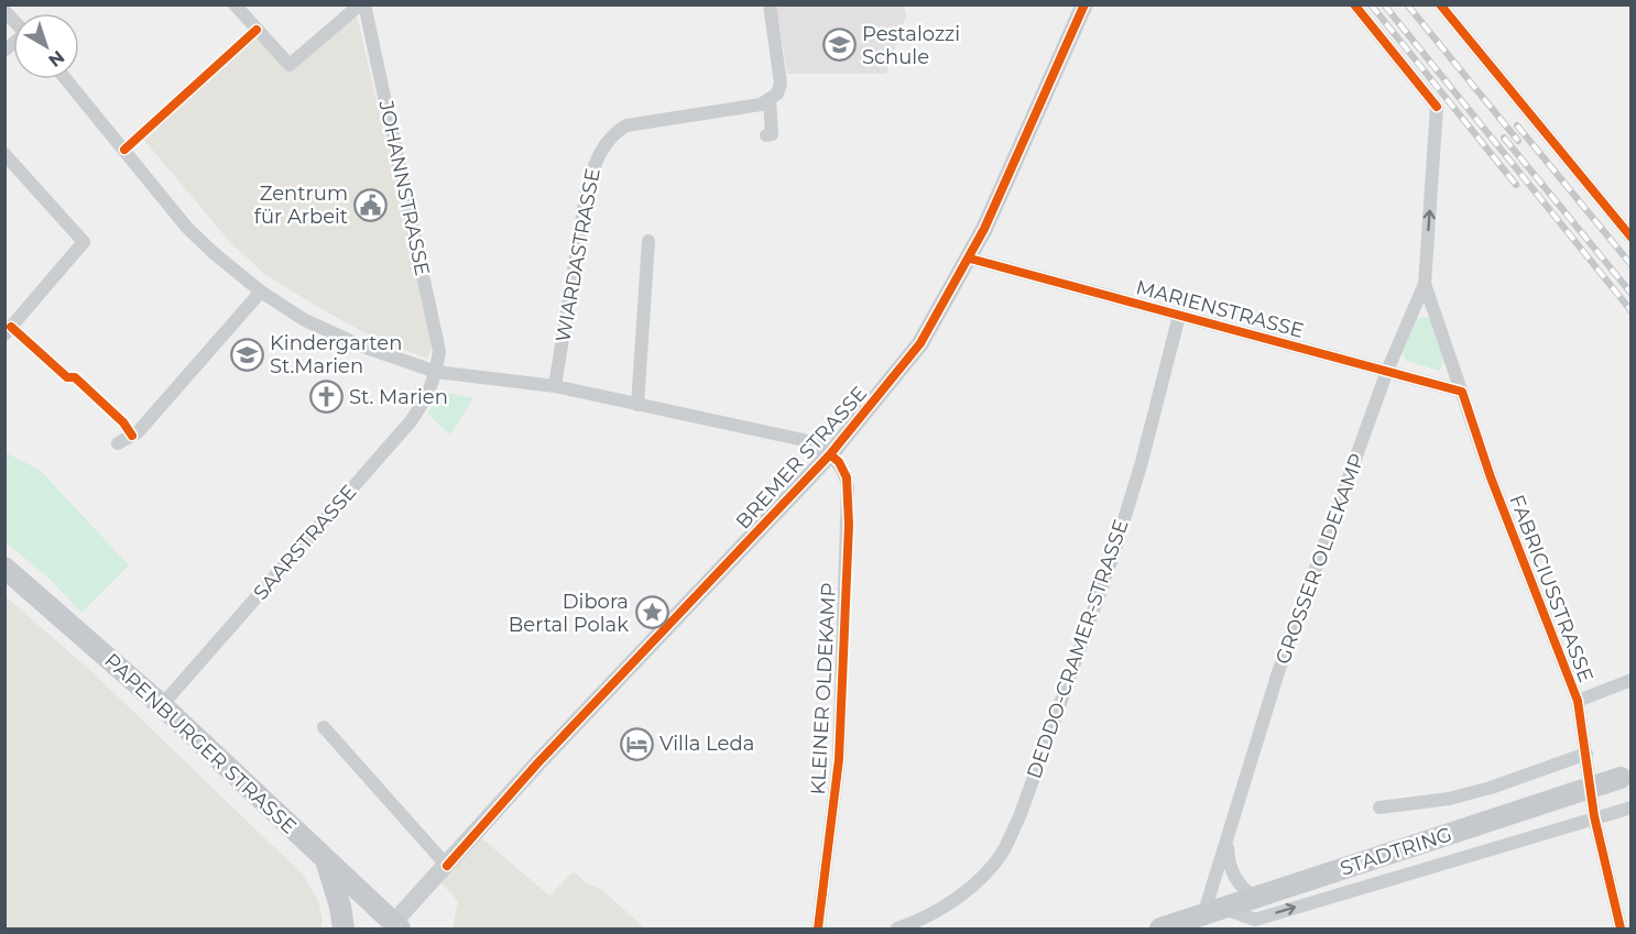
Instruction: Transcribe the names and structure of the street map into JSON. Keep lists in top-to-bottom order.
{
  "streets": {
    "main road": ["BREMER STRASSE", "PAPENBURGER STRASSE", "STADTRING"],
    "street": [
      "JOHANNSTRASSE",
      "WIARDASTRASSE",
      "MARIENSTRASSE",
      "SAARSTRASSE",
      "GROSSER OLDEKAMP",
      "FABRICIUSSTRASSE",
      "DEDDO-CRAMER-STRASSE",
      "KLEINER OLDEKAMP"
    ]
  },
  "crossings": [
    ["JOHANNSTRASSE", "SAARSTRASSE"],
    ["MARIENSTRASSE", "BREMER STRASSE"],
    ["MARIENSTRASSE", "GROSSER OLDEKAMP"],
    ["MARIENSTRASSE", "FABRICIUSSTRASSE"],
    ["MARIENSTRASSE", "DEDDO-CRAMER-STRASSE"],
    ["BREMER STRASSE", "KLEINER OLDEKAMP"],
    ["BREMER STRASSE", "PAPENBURGER STRASSE"],
    ["SAARSTRASSE", "PAPENBURGER STRASSE"],
    ["GROSSER OLDEKAMP", "FABRICIUSSTRASSE"],
    ["GROSSER OLDEKAMP", "STADTRING"]
  ],
  "places": {
    "school or university": ["Pestalozzi Schule", "Kindergarten St.Marien"],
    "public building": ["Zentrum für Arbeit"],
    "church": ["St. Marien"],
    "place": ["Dibora Bertal Polak"],
    "hotel": ["Villa Leda"]
  },
  "north": "bottom right"
}
